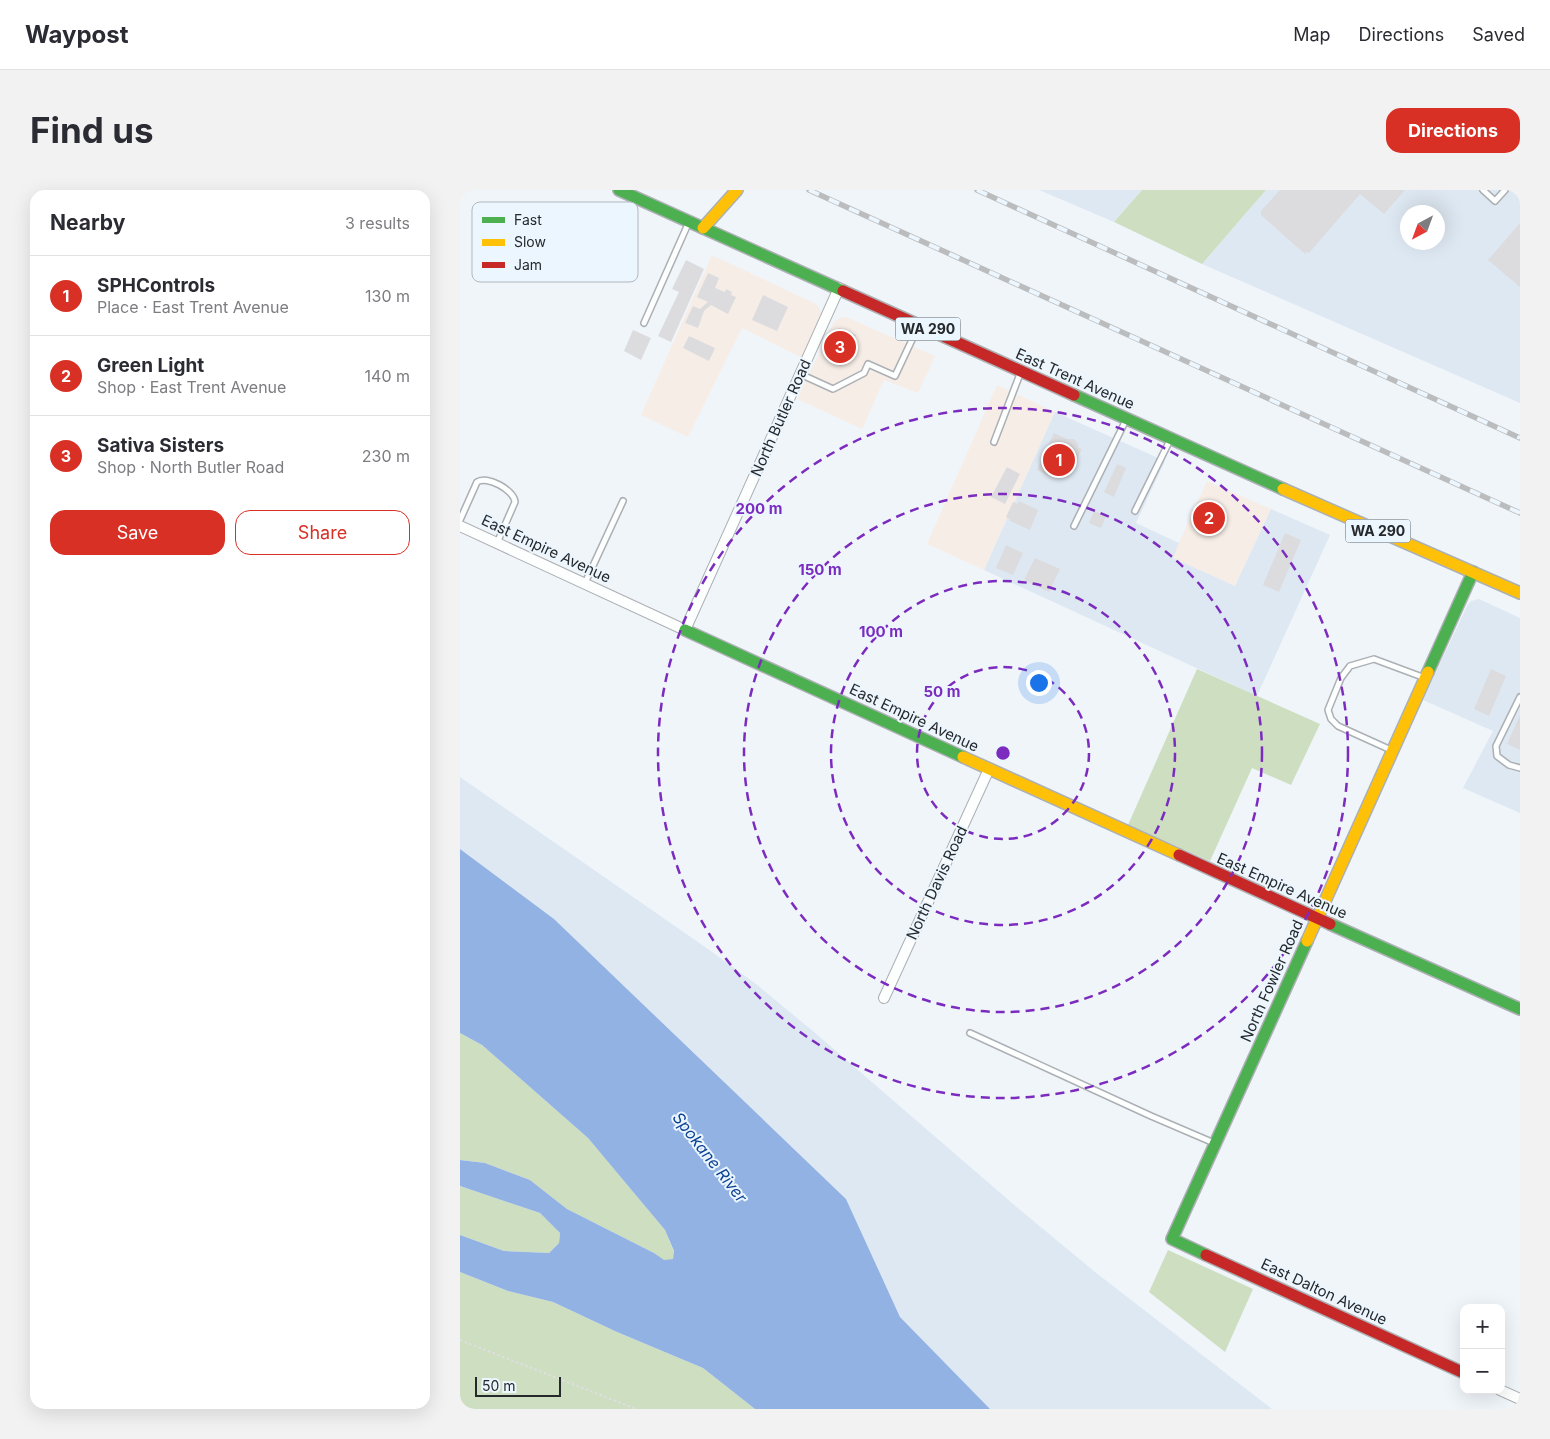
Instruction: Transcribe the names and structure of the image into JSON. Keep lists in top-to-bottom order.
{
  "streets": {
    "street": [
      "WA 290",
      "East Trent Avenue",
      "North Butler Road",
      "East Empire Avenue",
      "North Davis Road",
      "North Fowler Road",
      "East Dalton Avenue"
    ]
  },
  "crossings": [
    ["East Trent Avenue", "North Butler Road"],
    ["East Trent Avenue", "North Fowler Road"],
    ["North Butler Road", "East Empire Avenue"],
    ["East Empire Avenue", "North Davis Road"],
    ["East Empire Avenue", "North Fowler Road"],
    ["North Fowler Road", "East Dalton Avenue"]
  ],
  "water": ["Spokane River"],
  "legend": ["Fast", "Slow", "Jam"],
  "scale_bar": "50 m",
  "north": "bottom left",
  "page": {
    "header": "Waypost",
    "nav": ["Map", "Directions", "Saved"],
    "buttons": [
      "Directions",
      ["Save", "Share"]
    ],
    "title": "Find us",
    "heading": ["Nearby", "3 results"],
    "list": [
      {
        "mark": "1",
        "name": "SPHControls",
        "note": "Place · East Trent Avenue",
        "value": "130 m"
      },
      {
        "mark": "2",
        "name": "Green Light",
        "note": "Shop · East Trent Avenue",
        "value": "140 m"
      },
      {
        "mark": "3",
        "name": "Sativa Sisters",
        "note": "Shop · North Butler Road",
        "value": "230 m"
      }
    ],
    "pins": ["3", "1", "2"],
    "map_buttons": ["+", "−"],
    "scale": "50 m"
  },
  "rings": [
    "200 m",
    "150 m",
    "100 m",
    "50 m"
  ]
}
